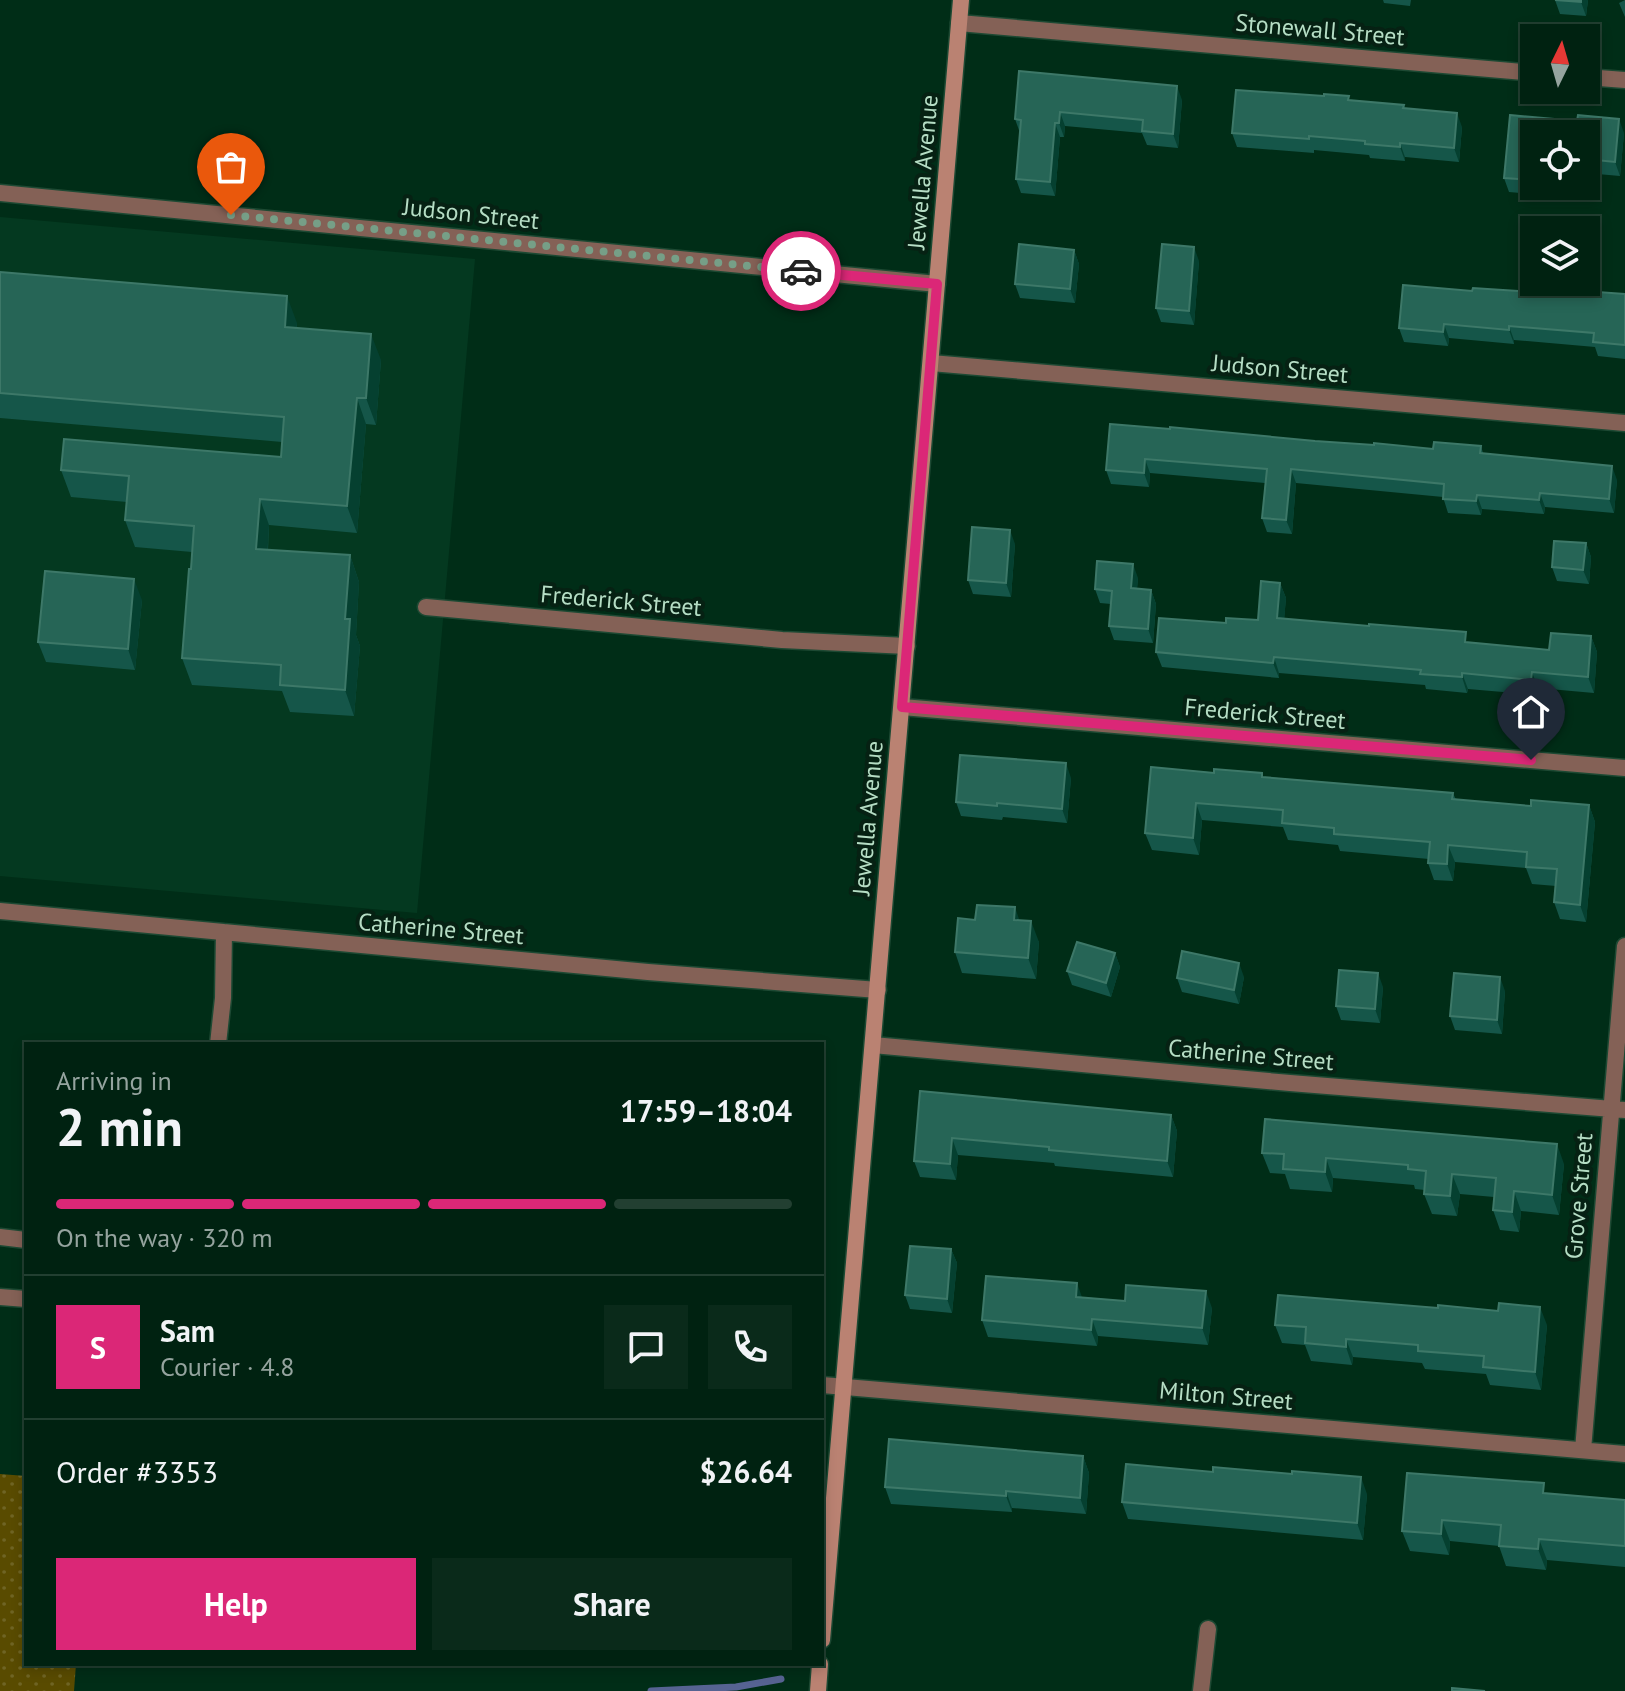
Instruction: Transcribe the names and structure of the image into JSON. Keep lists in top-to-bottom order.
{
  "streets": {
    "main road": ["Jewella Avenue"],
    "street": [
      "Stonewall Street",
      "Judson Street",
      "Frederick Street",
      "Catherine Street",
      "Grove Street",
      "Milton Street"
    ]
  },
  "crossings": [
    ["Stonewall Street", "Jewella Avenue"],
    ["Jewella Avenue", "Judson Street"],
    ["Jewella Avenue", "Frederick Street"],
    ["Jewella Avenue", "Catherine Street"],
    ["Jewella Avenue", "Milton Street"],
    ["Catherine Street", "Grove Street"],
    ["Grove Street", "Milton Street"]
  ],
  "north": "top",
  "page": {
    "heading": ["2 min", "Arriving in", "17:59–18:04"],
    "panel": [
      "Sam",
      "Courier · 4.8",
      "Order #3353",
      "$26.64"
    ],
    "bar": "On the way · 320 m",
    "round": "S",
    "buttons": ["Help", "Share"]
  }
}
